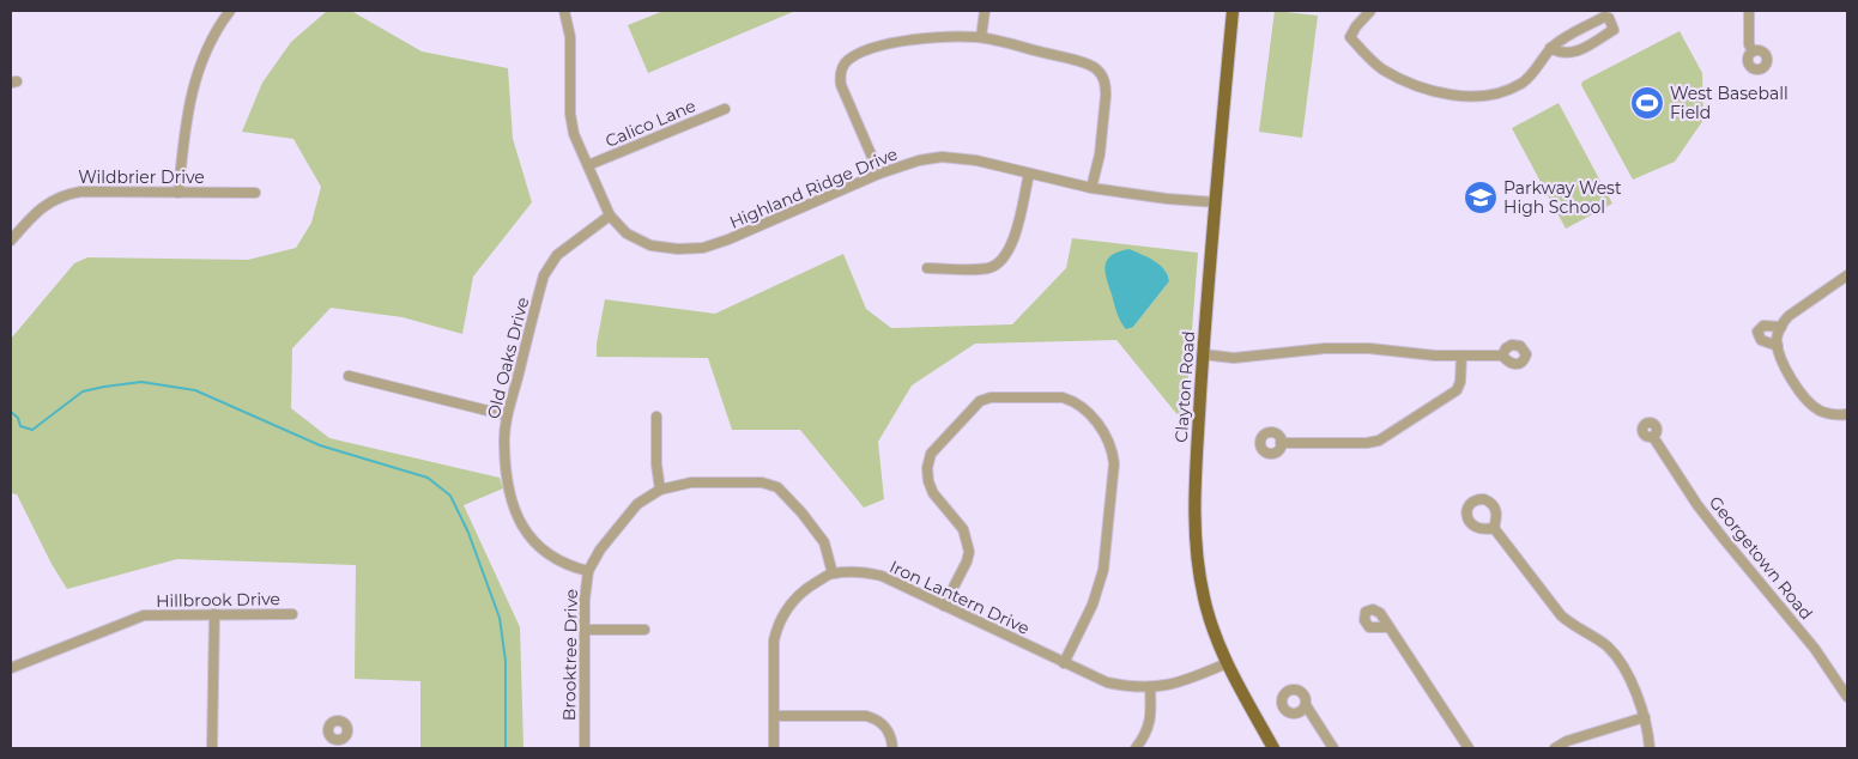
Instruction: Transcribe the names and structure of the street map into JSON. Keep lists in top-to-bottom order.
{
  "streets": {
    "main road": ["Clayton Road"],
    "street": [
      "Calico Lane",
      "Wildbrier Drive",
      "Highland Ridge Drive",
      "Old Oaks Drive",
      "Georgetown Road",
      "Iron Lantern Drive",
      "Hillbrook Drive",
      "Brooktree Drive"
    ]
  },
  "crossings": [
    ["Highland Ridge Drive", "Old Oaks Drive"],
    ["Highland Ridge Drive", "Clayton Road"],
    ["Old Oaks Drive", "Brooktree Drive"],
    ["Clayton Road", "Iron Lantern Drive"],
    ["Iron Lantern Drive", "Brooktree Drive"]
  ],
  "places": {
    "sports": ["West Baseball Field"],
    "school or university": ["Parkway West High School"]
  }
}
